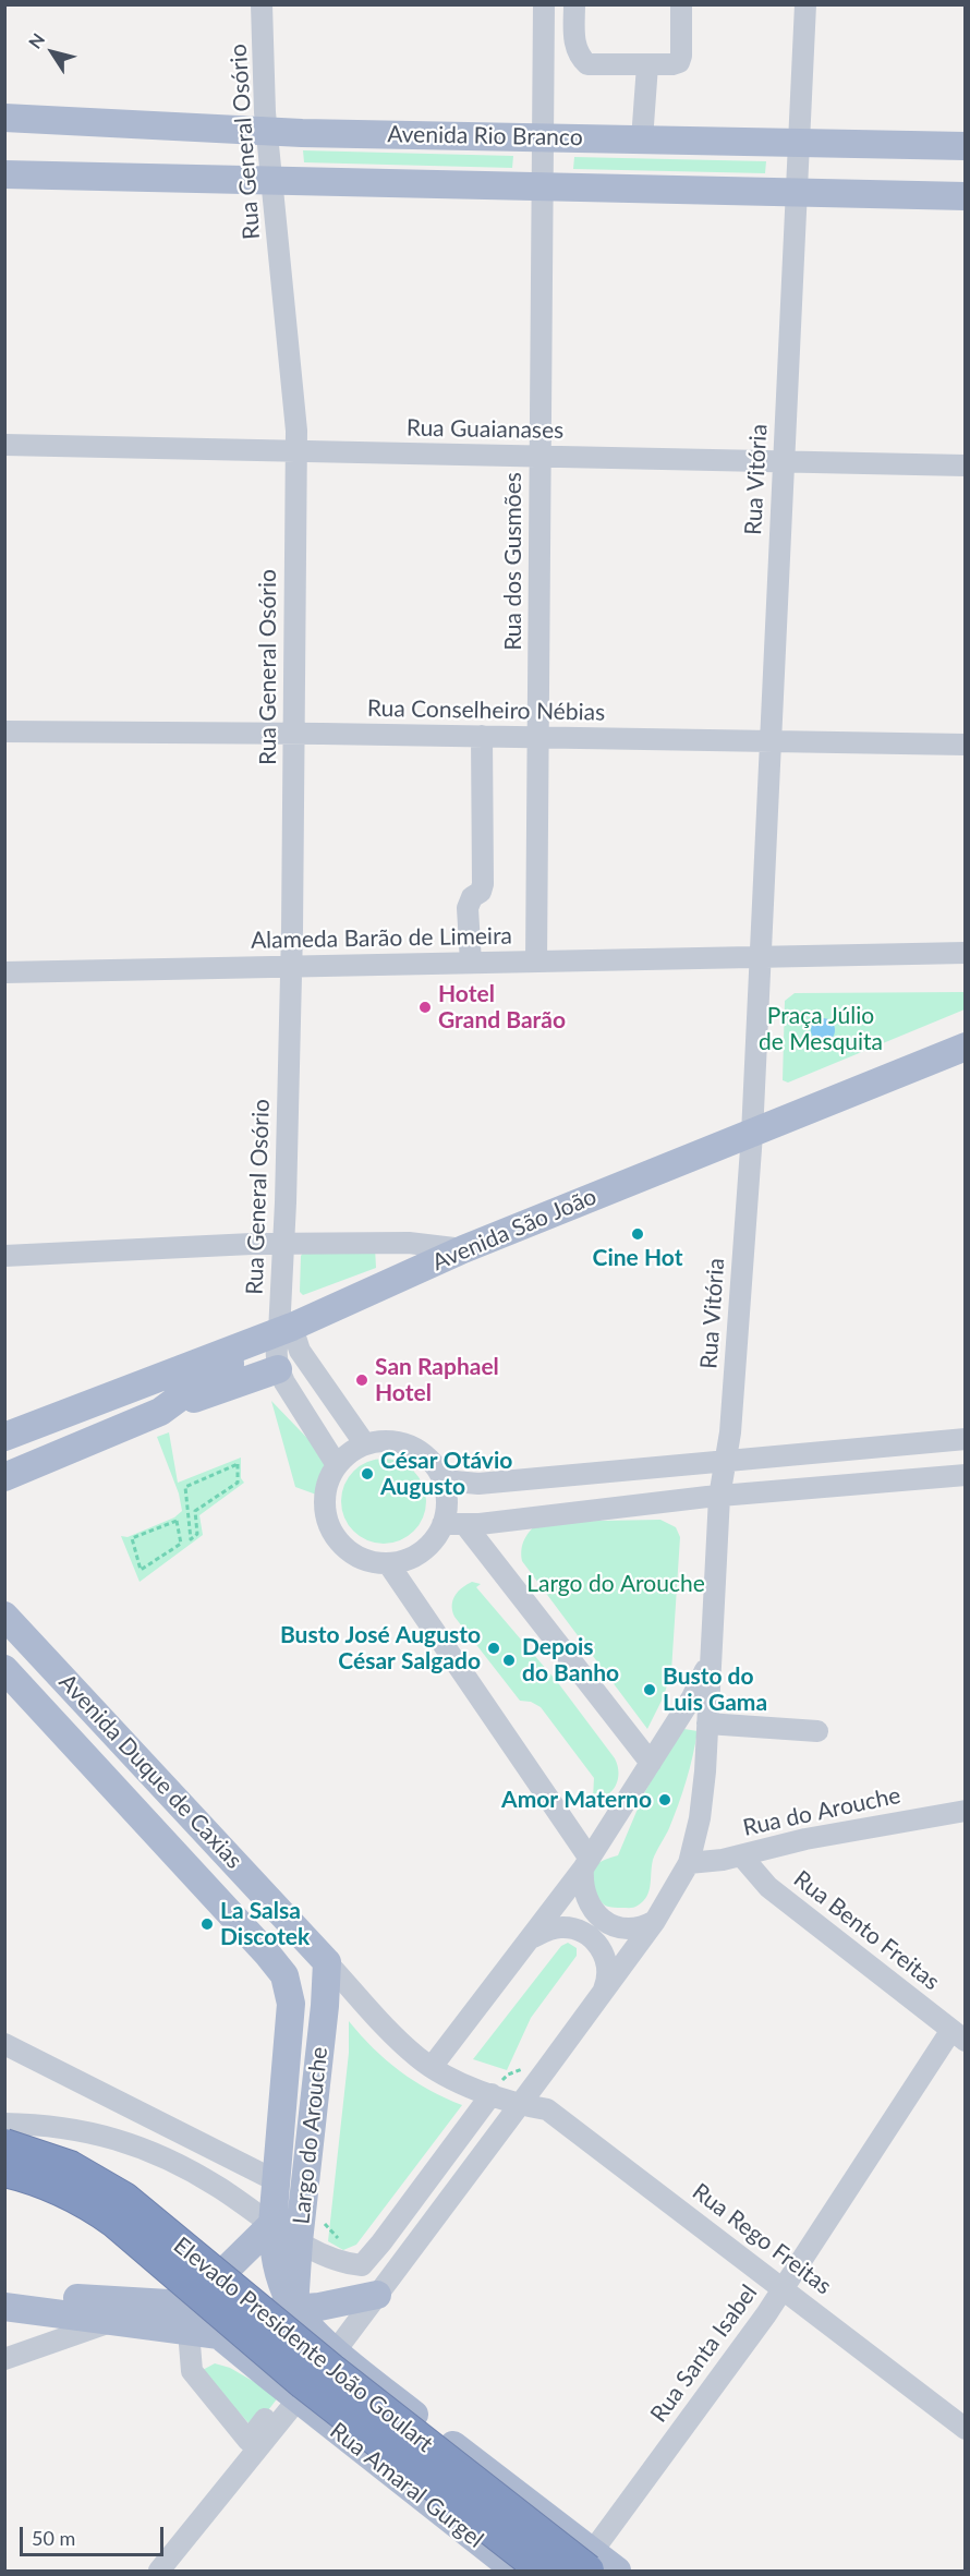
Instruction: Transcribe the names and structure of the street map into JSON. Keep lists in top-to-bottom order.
{
  "streets": {
    "highway": ["Elevado Presidente João Goulart"],
    "main road": [
      "Avenida Rio Branco",
      "Avenida São João",
      "Avenida Duque de Caxias",
      "Largo do Arouche",
      "Rua Amaral Gurgel"
    ],
    "street": [
      "Rua General Osório",
      "Rua Guaianases",
      "Rua Vitória",
      "Rua dos Gusmões",
      "Rua Conselheiro Nébias",
      "Alameda Barão de Limeira",
      "Rua do Arouche",
      "Rua Bento Freitas",
      "Rua Rego Freitas",
      "Rua Santa Isabel"
    ]
  },
  "crossings": [
    ["Avenida Rio Branco", "Rua General Osório"],
    ["Avenida Rio Branco", "Rua Vitória"],
    ["Avenida Rio Branco", "Rua dos Gusmões"],
    ["Rua General Osório", "Rua Guaianases"],
    ["Rua General Osório", "Rua Conselheiro Nébias"],
    ["Rua General Osório", "Alameda Barão de Limeira"],
    ["Rua General Osório", "Avenida São João"],
    ["Rua Guaianases", "Rua Vitória"],
    ["Rua Guaianases", "Rua dos Gusmões"],
    ["Rua Vitória", "Rua Conselheiro Nébias"],
    ["Rua Vitória", "Alameda Barão de Limeira"],
    ["Rua Vitória", "Avenida São João"],
    ["Rua dos Gusmões", "Rua Conselheiro Nébias"],
    ["Rua dos Gusmões", "Alameda Barão de Limeira"],
    ["Avenida Duque de Caxias", "Largo do Arouche"],
    ["Rua do Arouche", "Rua Bento Freitas"],
    ["Rua Bento Freitas", "Rua Santa Isabel"],
    ["Rua Rego Freitas", "Rua Santa Isabel"],
    ["Elevado Presidente João Goulart", "Rua Santa Isabel"]
  ],
  "parks": ["Praça Júlio de Mesquita", "Largo do Arouche"],
  "places": [
    "Hotel Grand Barão",
    "Cine Hot",
    "San Raphael Hotel",
    "César Otávio Augusto",
    "Busto José Augusto César Salgado",
    "Depois do Banho",
    "Busto do Luis Gama",
    "Amor Materno",
    "La Salsa Discotek"
  ],
  "scale_bar": "50 m",
  "north": "top left"
}
